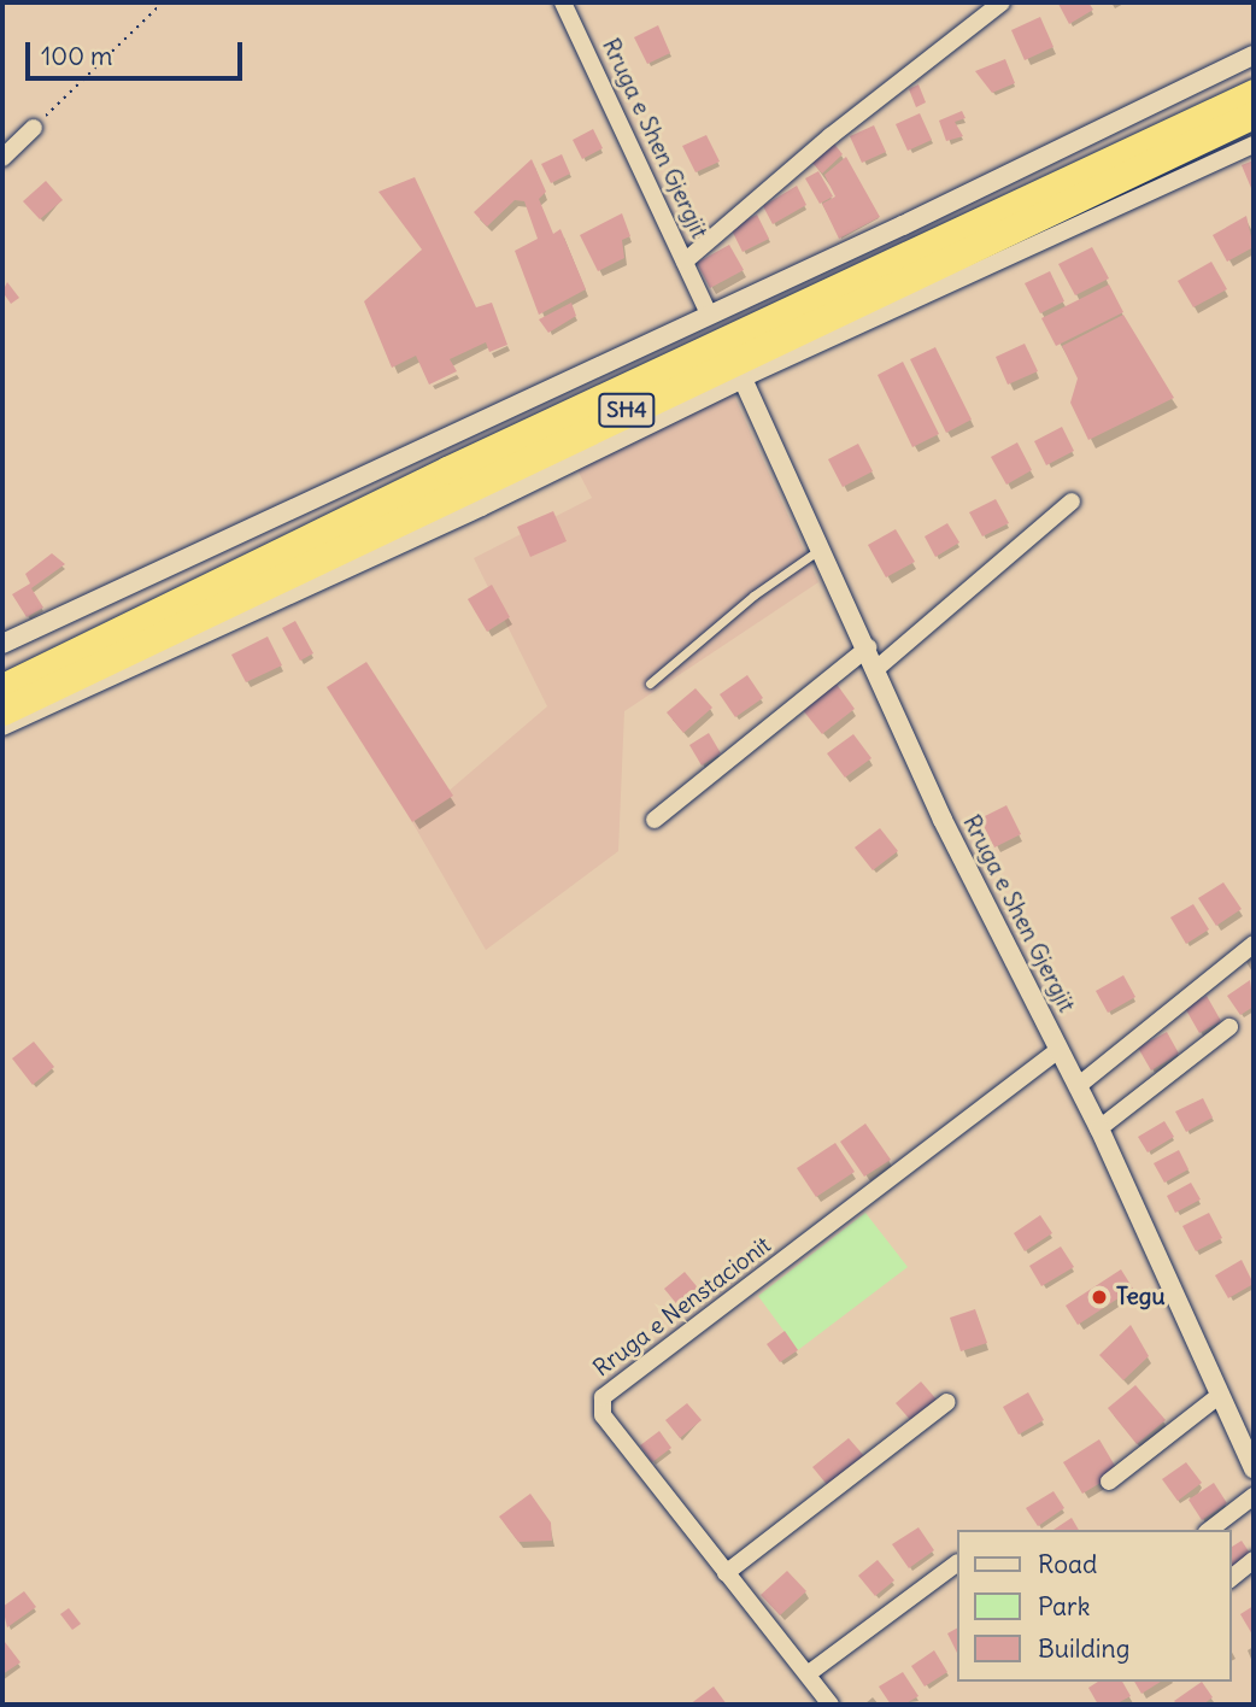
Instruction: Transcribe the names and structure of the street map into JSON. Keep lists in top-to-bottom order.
{
  "streets": {
    "highway": ["SH4"],
    "street": ["Rruga e Shen Gjergjit", "Rruga e Nenstacionit"]
  },
  "crossings": [
    ["Rruga e Shen Gjergjit", "Rruga e Nenstacionit"]
  ],
  "places": ["Tegu"],
  "legend": ["Road", "Park", "Building"],
  "scale_bar": "100 m"
}
